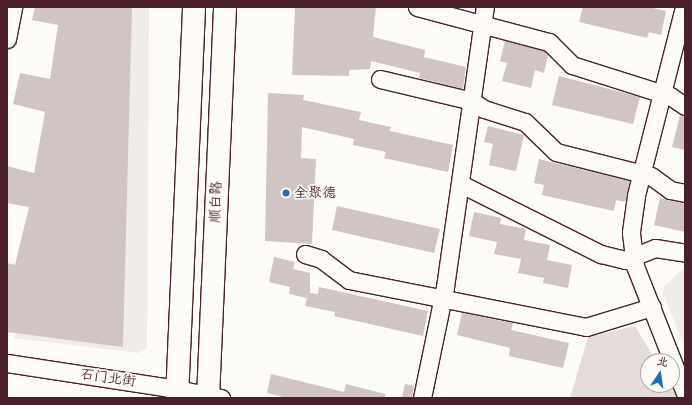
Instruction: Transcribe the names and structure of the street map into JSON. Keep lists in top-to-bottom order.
{
  "streets": {
    "main road": ["顺白路"],
    "street": ["石门北街"]
  },
  "crossings": [
    ["顺白路", "石门北街"]
  ],
  "places": ["全聚德"],
  "north": "top"
}
